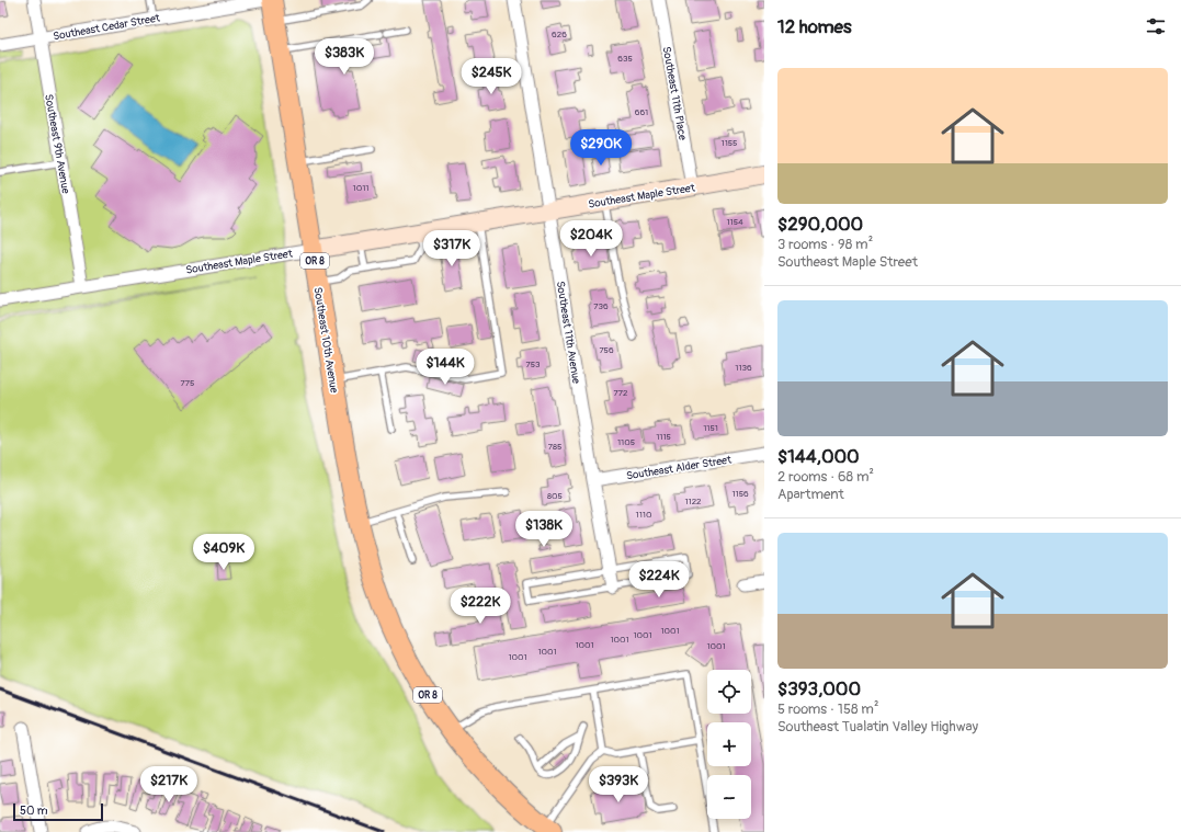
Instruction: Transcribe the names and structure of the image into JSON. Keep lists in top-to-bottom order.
{
  "streets": {
    "main road": ["OR 8", "Southeast 10th Avenue"],
    "street": [
      "Southeast Cedar Street",
      "Southeast 11th Place",
      "Southeast 9th Avenue",
      "Southeast Maple Street",
      "Southeast 11th Avenue",
      "Southeast Alder Street"
    ]
  },
  "crossings": [
    ["Southeast Cedar Street", "Southeast 9th Avenue"],
    ["Southeast 11th Place", "Southeast Maple Street"],
    ["Southeast 9th Avenue", "Southeast Maple Street"],
    ["Southeast Maple Street", "Southeast 11th Avenue"],
    ["Southeast Maple Street", "Southeast 10th Avenue"],
    ["OR 8", "Southeast 10th Avenue"],
    ["Southeast 11th Avenue", "Southeast Alder Street"]
  ],
  "house_numbers": [
    "626",
    "635",
    "661",
    "1155",
    "1011",
    "1154",
    "736",
    "756",
    "753",
    "1136",
    "775",
    "772",
    "1151",
    "1115",
    "1105",
    "785",
    "1156",
    "805",
    "1122",
    "1110",
    "1001",
    "1001",
    "1001",
    "1001",
    "1001",
    "1001",
    "1001"
  ],
  "scale_bar": "50 m",
  "page": {
    "heading": "12 homes",
    "price": [
      "$383K",
      "$245K",
      "$290K",
      "$204K",
      "$317K",
      "$144K",
      "$138K",
      "$409K",
      "$224K",
      "$222K",
      "$217K",
      "$393K"
    ],
    "list": [
      {
        "name": "$290,000",
        "note": "3 rooms · 98 m² · Southeast Maple Street"
      },
      {
        "name": "$144,000",
        "note": "2 rooms · 68 m² · Apartment"
      },
      {
        "name": "$393,000",
        "note": "5 rooms · 158 m² · Southeast Tualatin Valley Highway"
      }
    ],
    "map_buttons": ["+", "−"],
    "scale": "50 m"
  }
}
